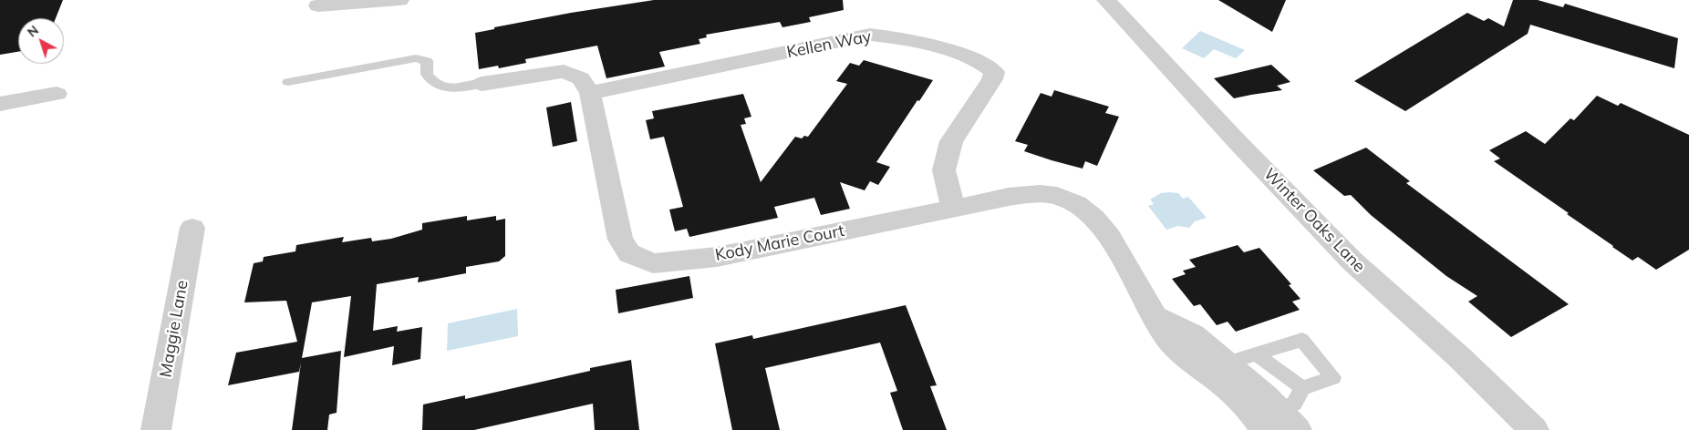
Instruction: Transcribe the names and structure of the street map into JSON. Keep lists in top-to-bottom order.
{
  "streets": {
    "street": [
      "Kellen Way",
      "Winter Oaks Lane",
      "Kody Marie Court",
      "Maggie Lane"
    ]
  },
  "crossings": [
    ["Kellen Way", "Kody Marie Court"]
  ],
  "north": "top left"
}
